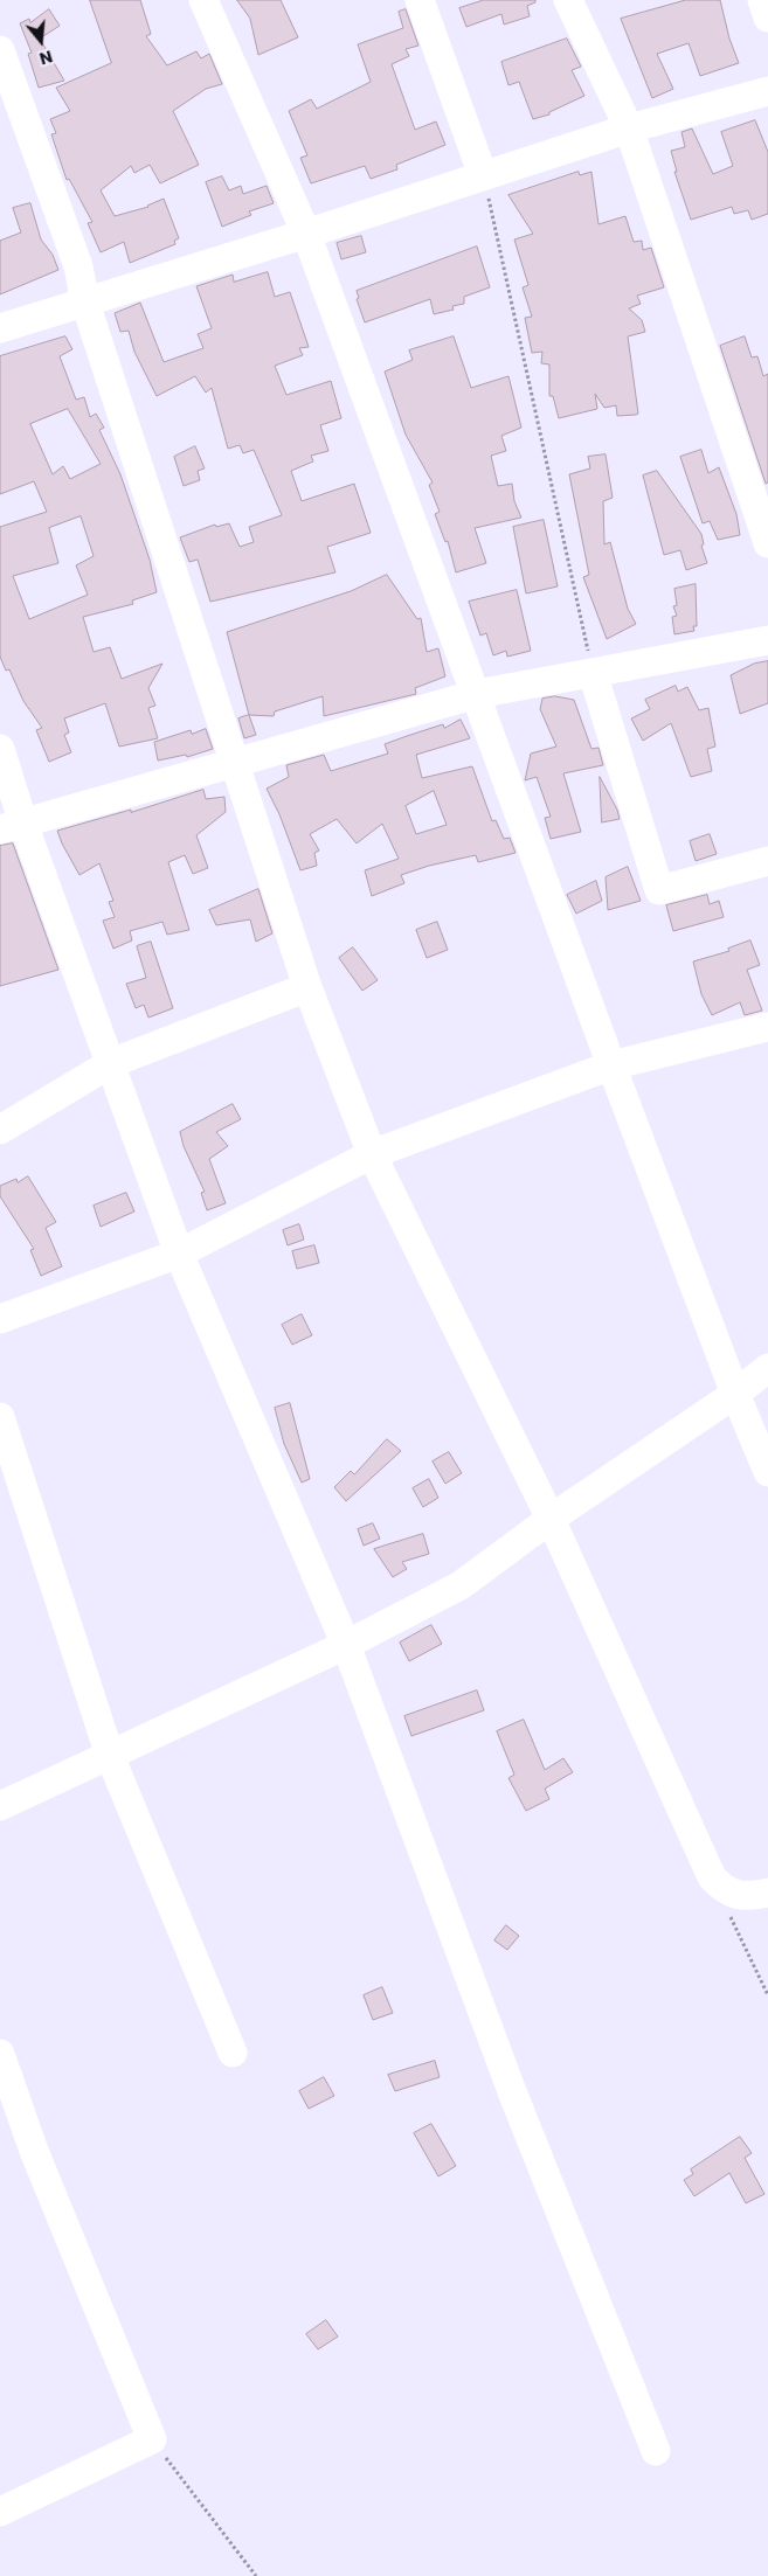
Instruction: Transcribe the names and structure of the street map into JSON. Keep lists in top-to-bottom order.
{
  "north": "bottom"
}
